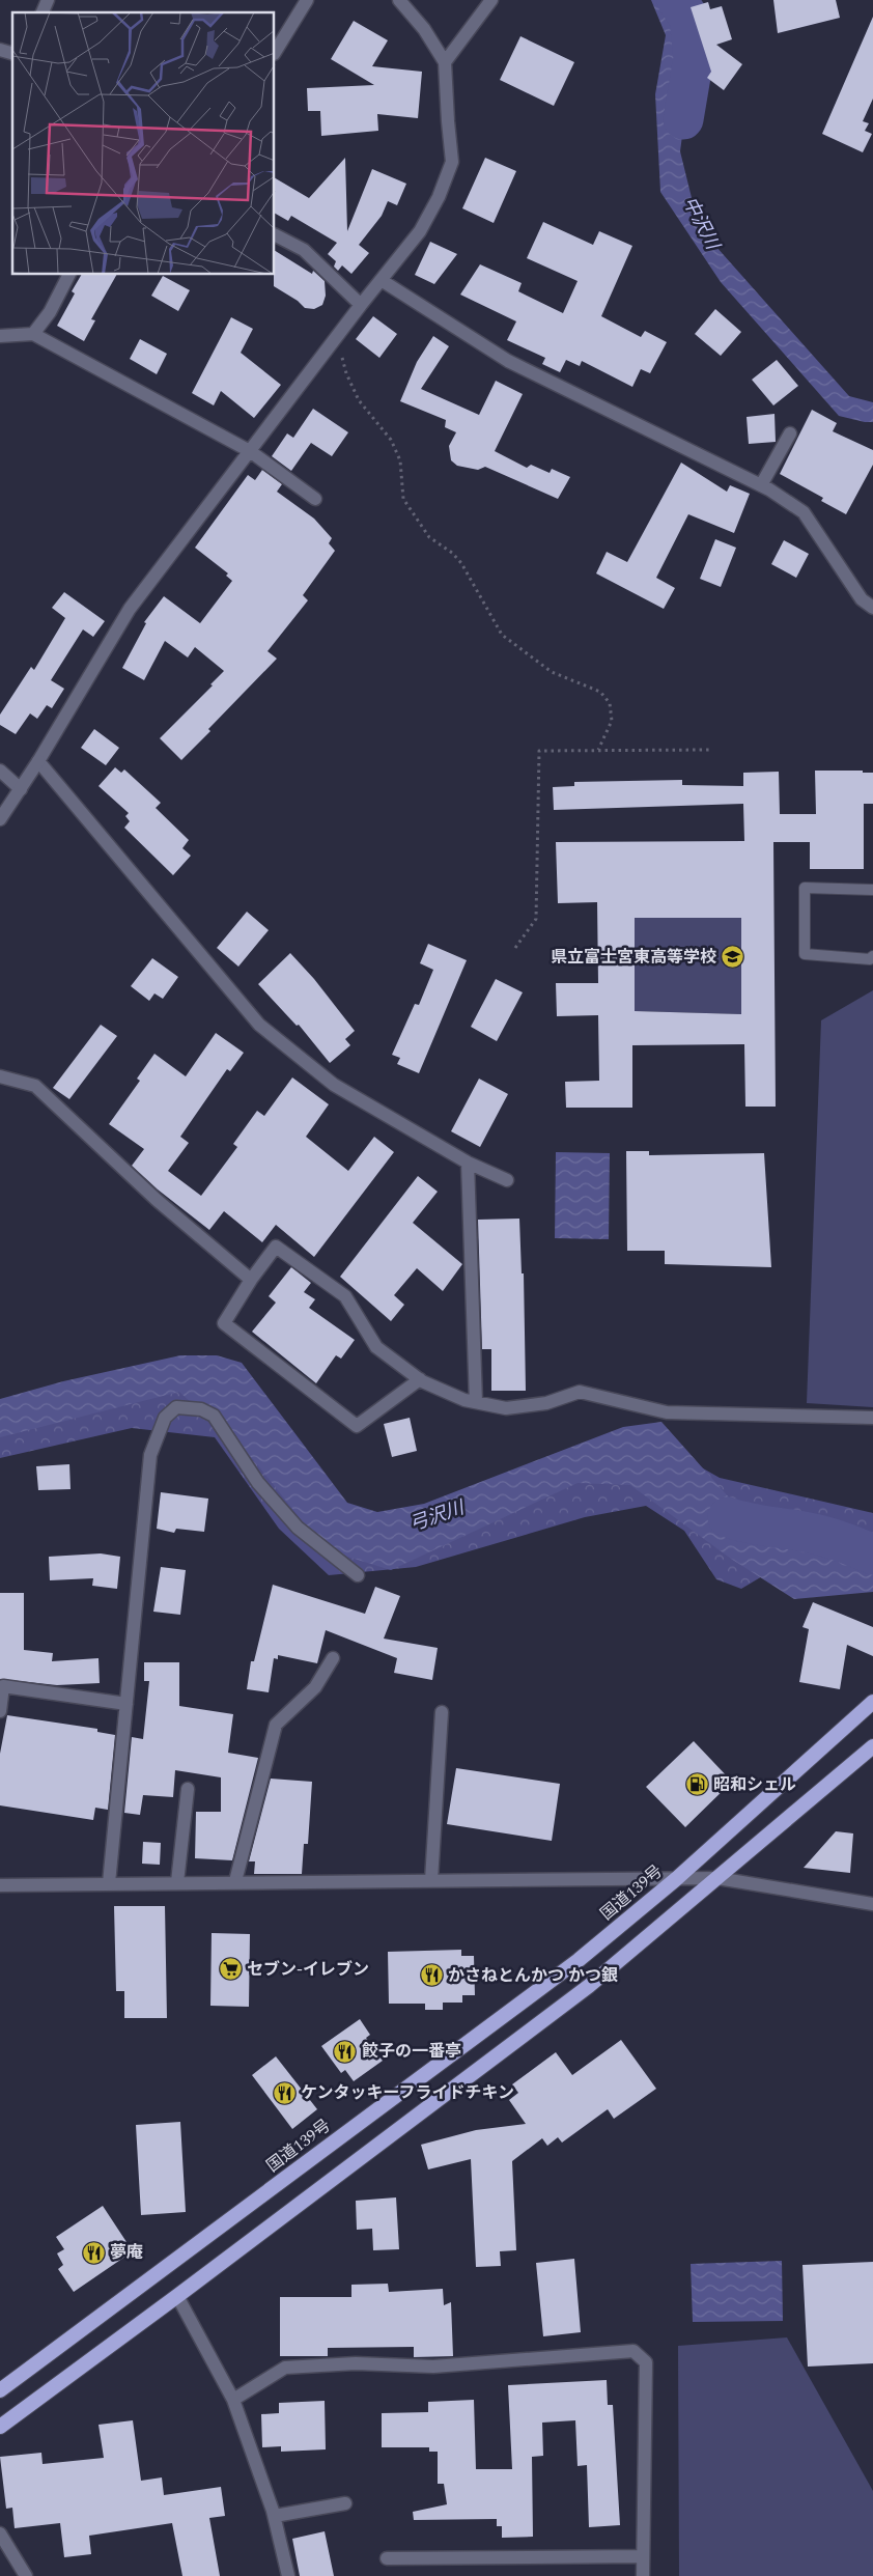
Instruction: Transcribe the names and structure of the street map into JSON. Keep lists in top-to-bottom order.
{
  "streets": {
    "highway": ["国道139号"]
  },
  "water": ["中沢川", "弓沢川"],
  "places": {
    "school or university": ["県立富士宮東高等学校"],
    "fuel station": ["昭和シェル"],
    "supermarket": ["セブン-イレブン"],
    "restaurant": [
      "かさねとんかつ かつ銀",
      "餃子の一番亭",
      "ケンタッキーフライドチキン",
      "夢庵"
    ]
  }
}
